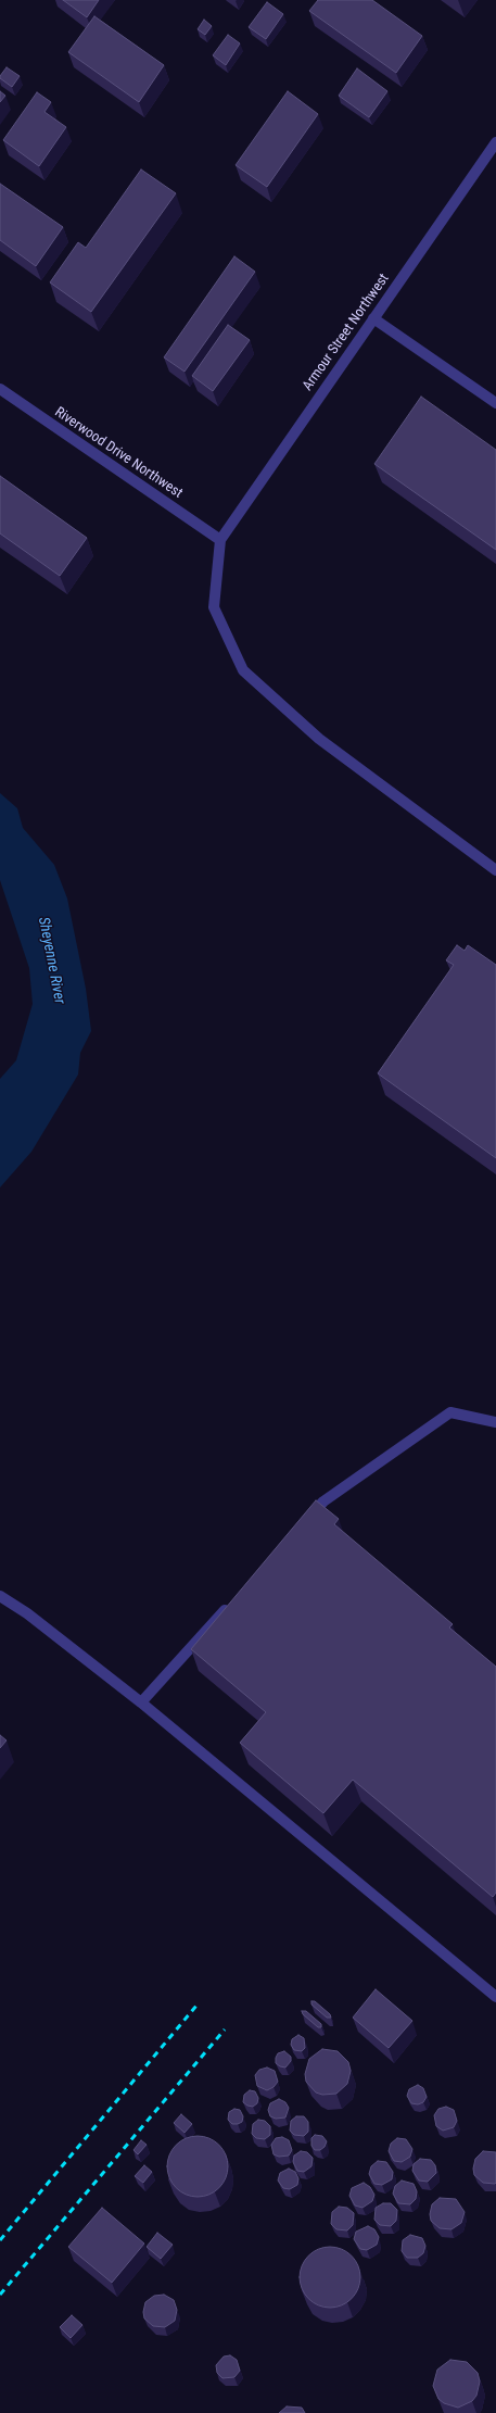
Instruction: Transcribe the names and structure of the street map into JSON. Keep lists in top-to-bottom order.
{
  "streets": {
    "street": ["Armour Street Northwest", "Riverwood Drive Northwest"]
  },
  "crossings": [
    ["Armour Street Northwest", "Riverwood Drive Northwest"]
  ],
  "water": ["Sheyenne River"]
}
